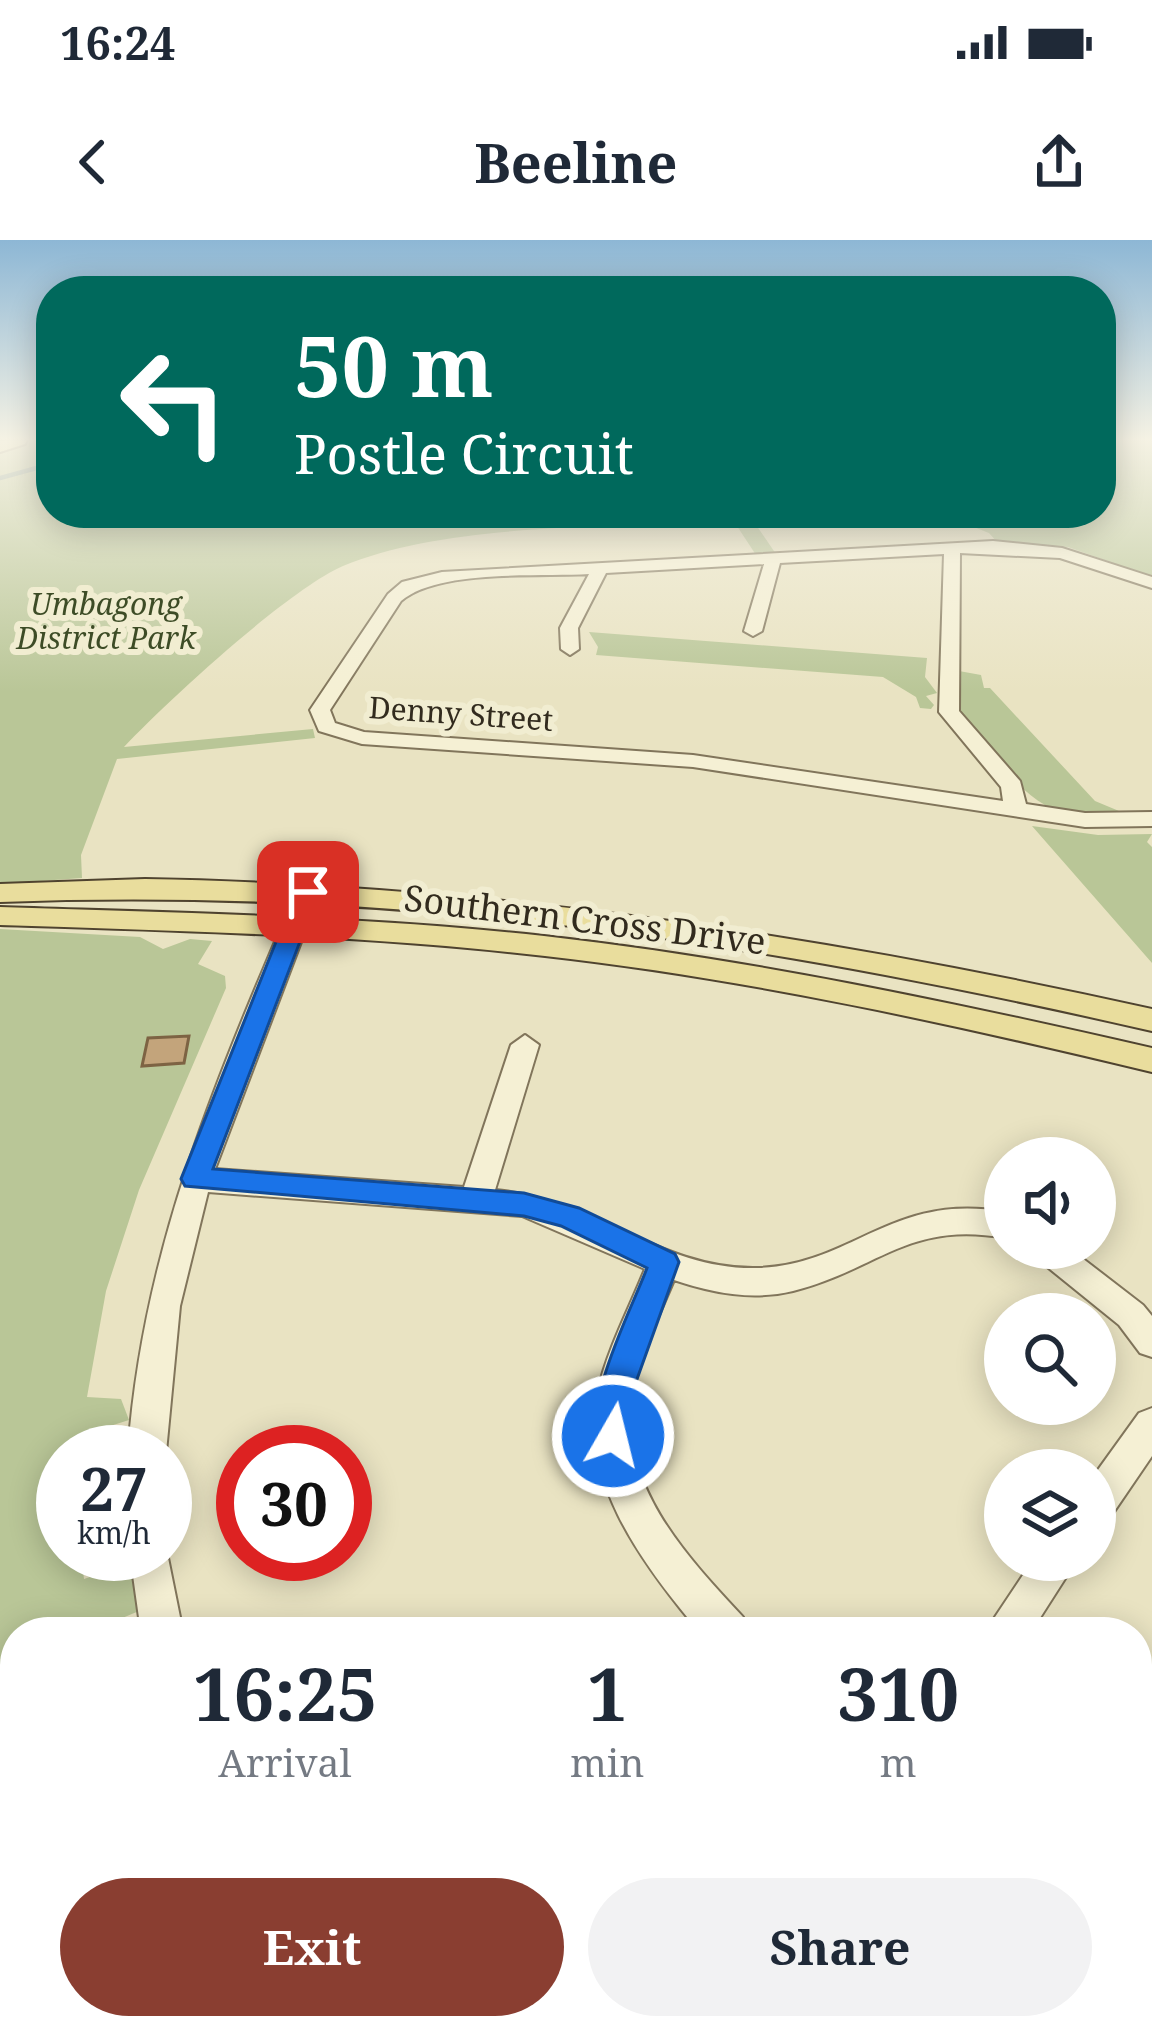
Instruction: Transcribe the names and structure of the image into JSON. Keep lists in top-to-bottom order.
{
  "streets": {
    "main road": ["Southern Cross Drive"],
    "street": ["Denny Street"]
  },
  "parks": ["Umbagong District Park"],
  "page": {
    "status": "16:24",
    "header": "Beeline",
    "turn": ["50 m", "Postle Circuit"],
    "speed": "27 km/h",
    "limit": "30",
    "eta": [
      "16:25",
      "Arrival",
      "1",
      "min",
      "310",
      "m"
    ],
    "buttons": ["Exit", "Share"]
  }
}
